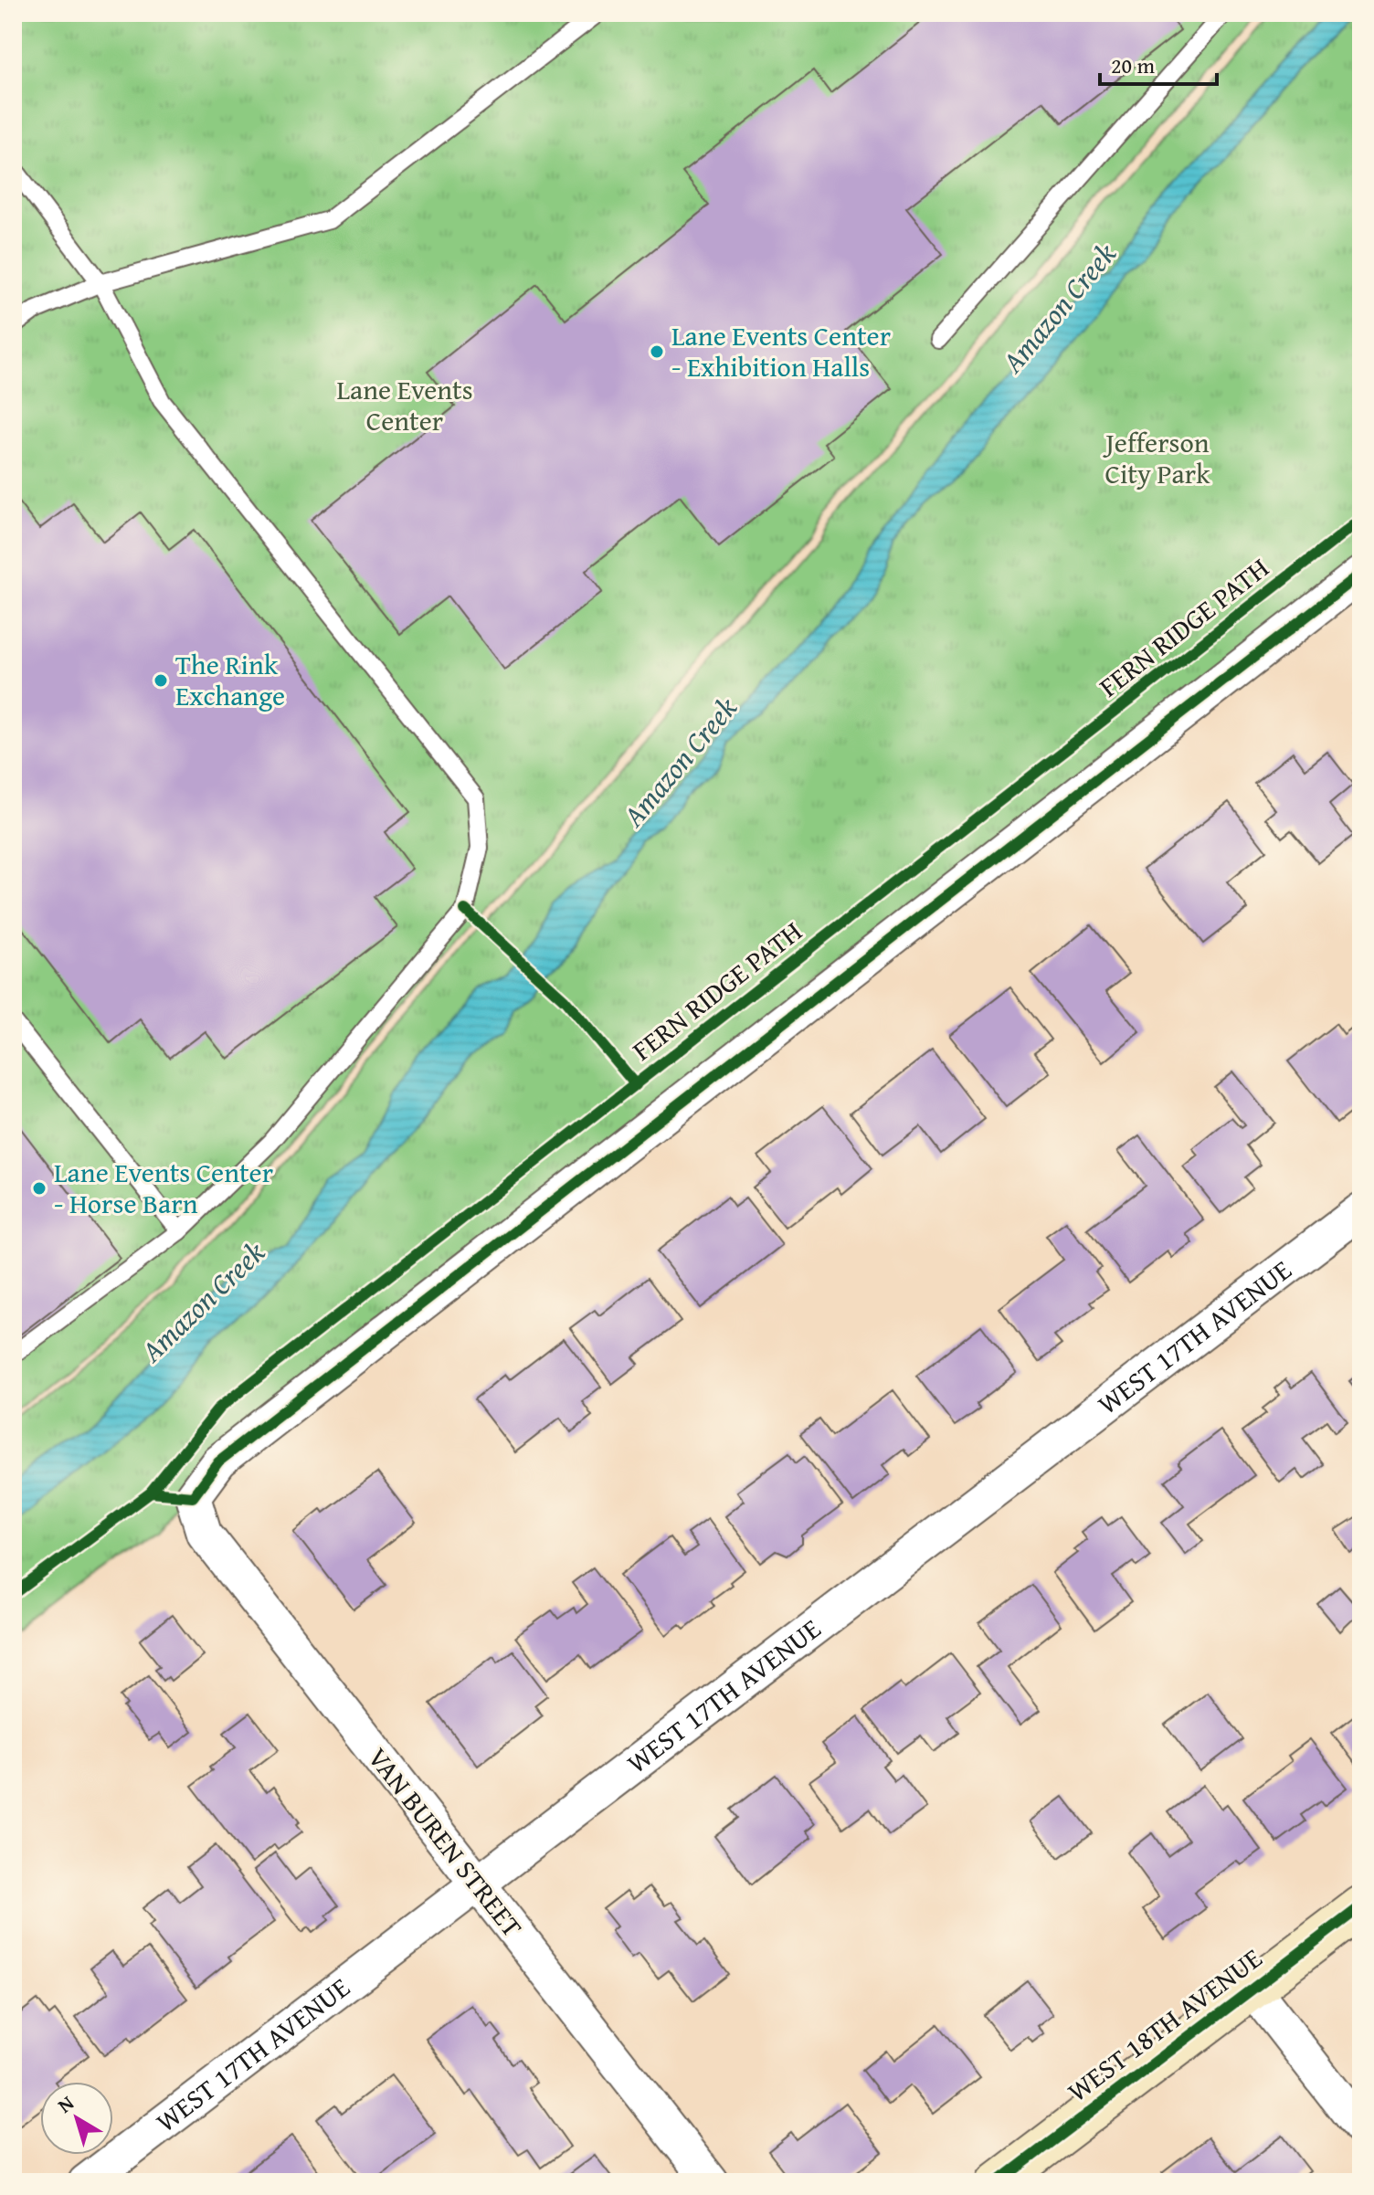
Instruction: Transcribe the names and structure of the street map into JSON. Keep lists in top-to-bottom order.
{
  "streets": {
    "main road": ["WEST 18TH AVENUE"],
    "street": ["WEST 17TH AVENUE", "VAN BUREN STREET"],
    "cycle path": ["FERN RIDGE PATH"]
  },
  "crossings": [
    ["WEST 17TH AVENUE", "VAN BUREN STREET"]
  ],
  "water": ["Amazon Creek"],
  "parks": ["Lane Events Center", "Jefferson City Park"],
  "places": ["Lane Events Center - Exhibition Halls", "The Rink Exchange", "Lane Events Center - Horse Barn"],
  "scale_bar": "20 m",
  "north": "top left"
}
